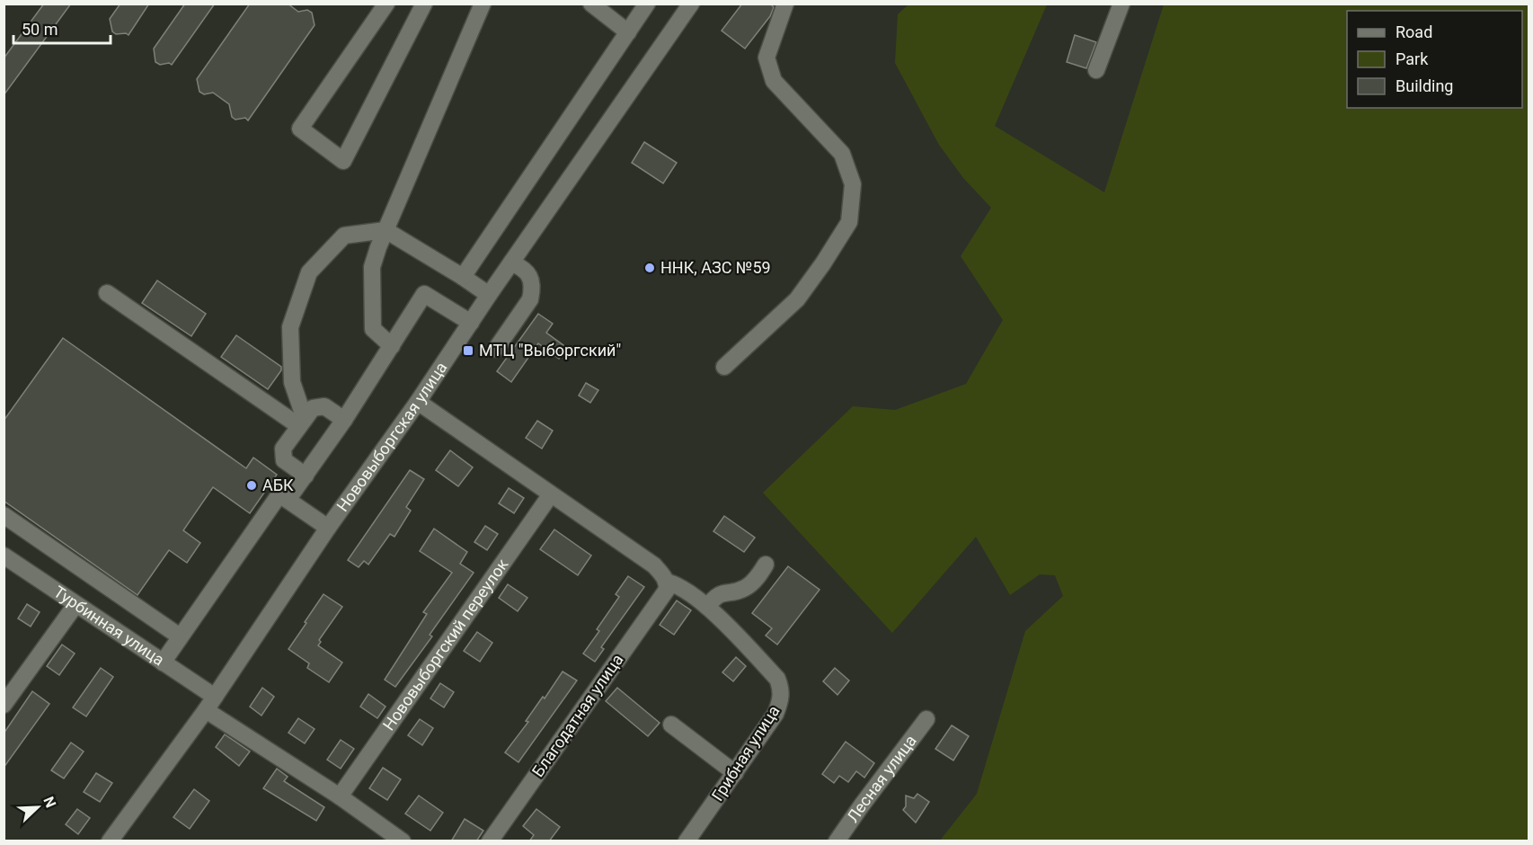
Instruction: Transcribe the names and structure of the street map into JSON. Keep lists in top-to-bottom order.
{
  "streets": {
    "street": [
      "Нововыборгская улица",
      "Турбинная улица",
      "Нововыборгский переулок",
      "Благодатная улица",
      "Грибная улица",
      "Лесная улица"
    ]
  },
  "crossings": [
    ["Нововыборгская улица", "Турбинная улица"],
    ["Турбинная улица", "Нововыборгский переулок"],
    ["Благодатная улица", "Грибная улица"]
  ],
  "places": {
    "other": ["ННК, АЗС №59", "АБК"],
    "transit": ["МТЦ \"Выборгский\""]
  },
  "legend": ["Road", "Park", "Building"],
  "scale_bar": "50 m",
  "north": "top right"
}
